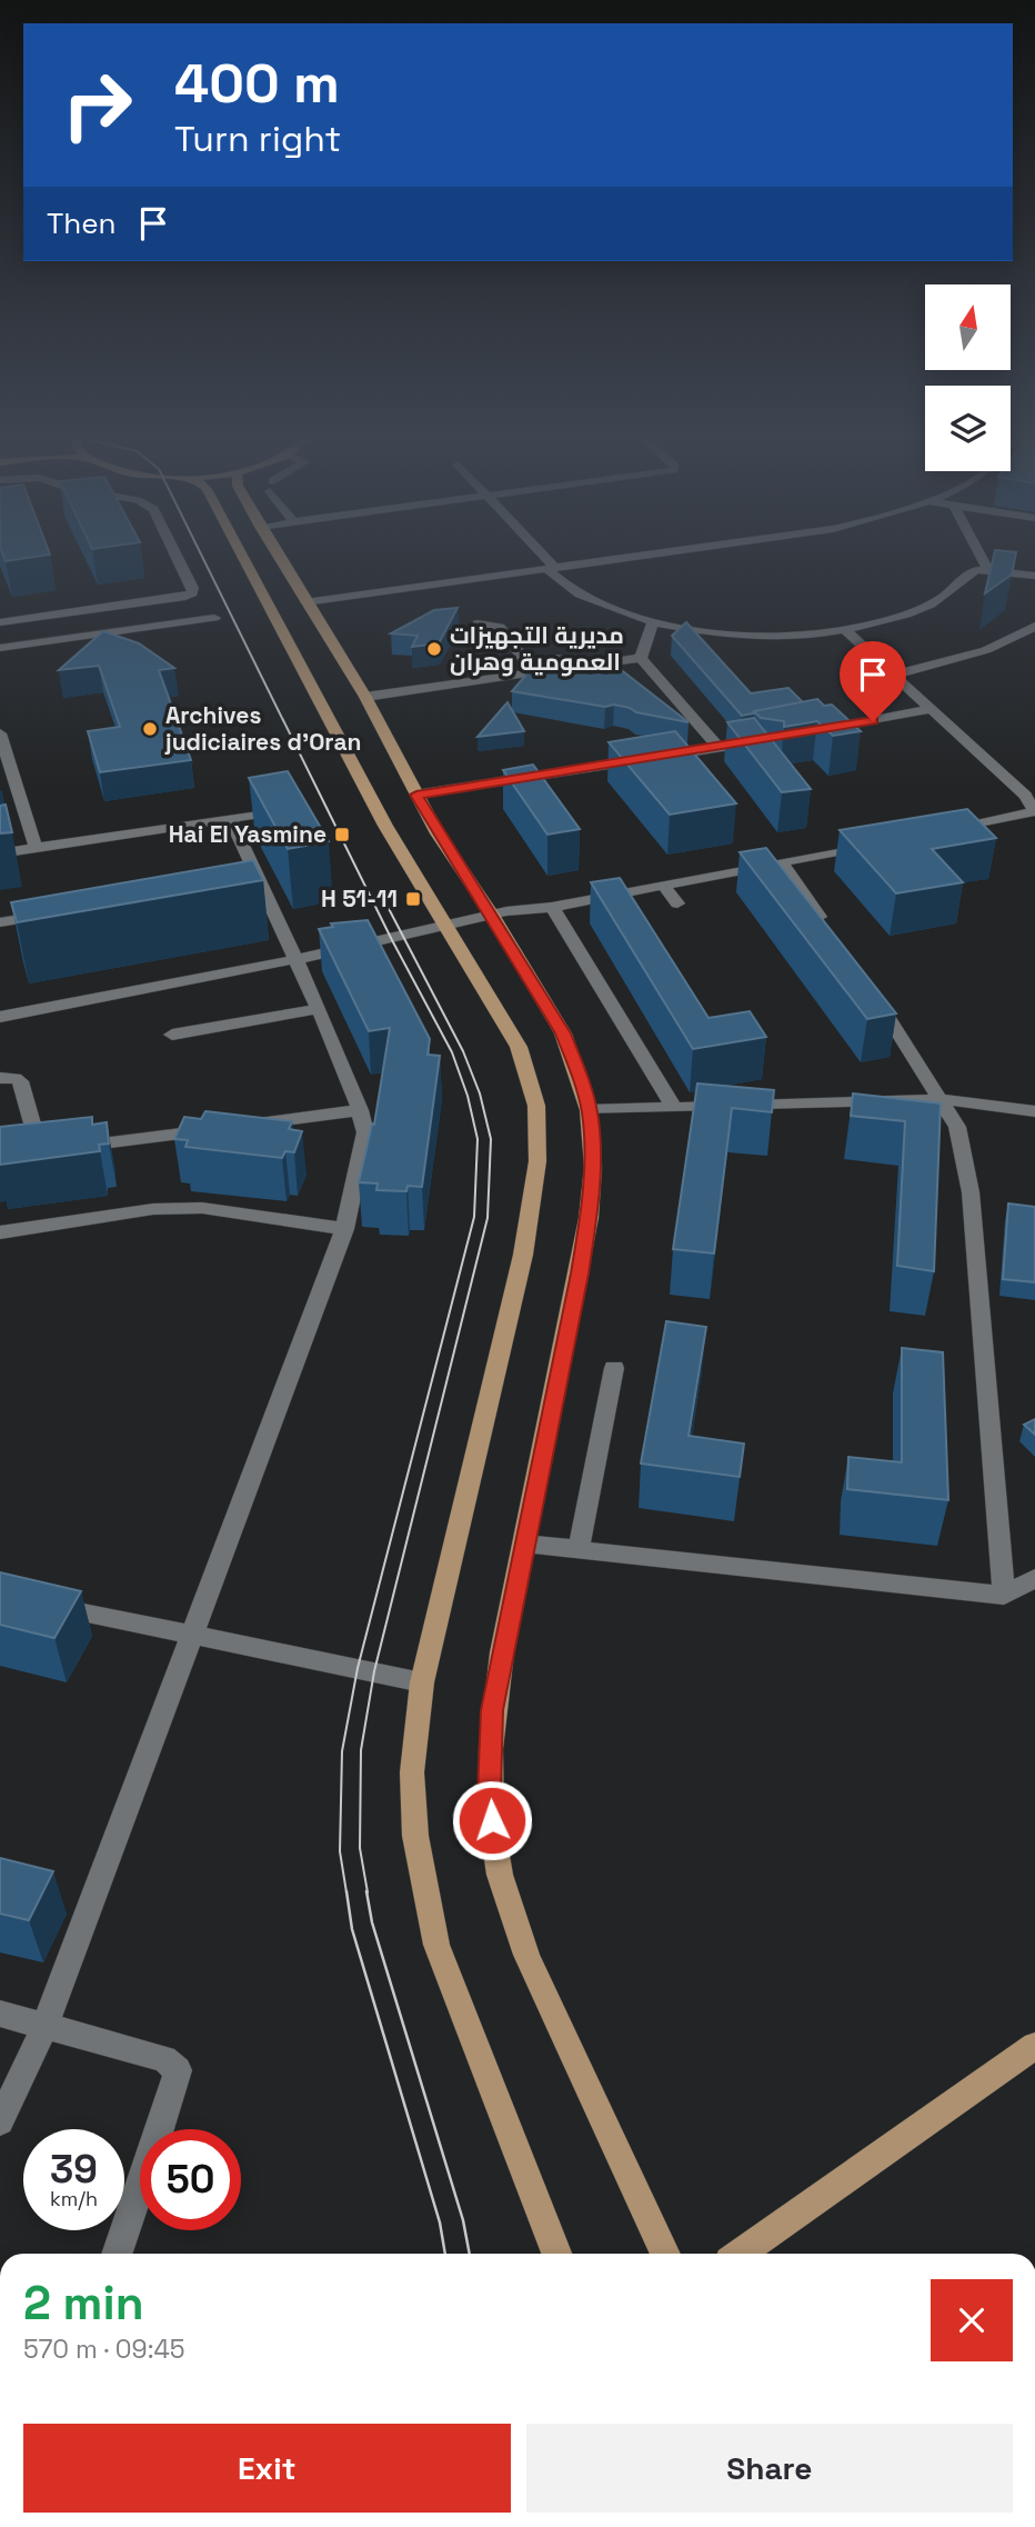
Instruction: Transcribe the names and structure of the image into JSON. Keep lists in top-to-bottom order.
{
  "places": {
    "other": ["مديرية التجهيزات العمومية وهران", "Archives judiciaires d'Oran"],
    "transit": ["Hai El Yasmine", "H 51-11"]
  },
  "north": "top",
  "page": {
    "turn": ["400 m", "Turn right"],
    "then": "Then",
    "speed": "39 km/h",
    "limit": "50",
    "heading": ["2 min", "570 m · 09:45"],
    "buttons": ["Exit", "Share"]
  }
}
